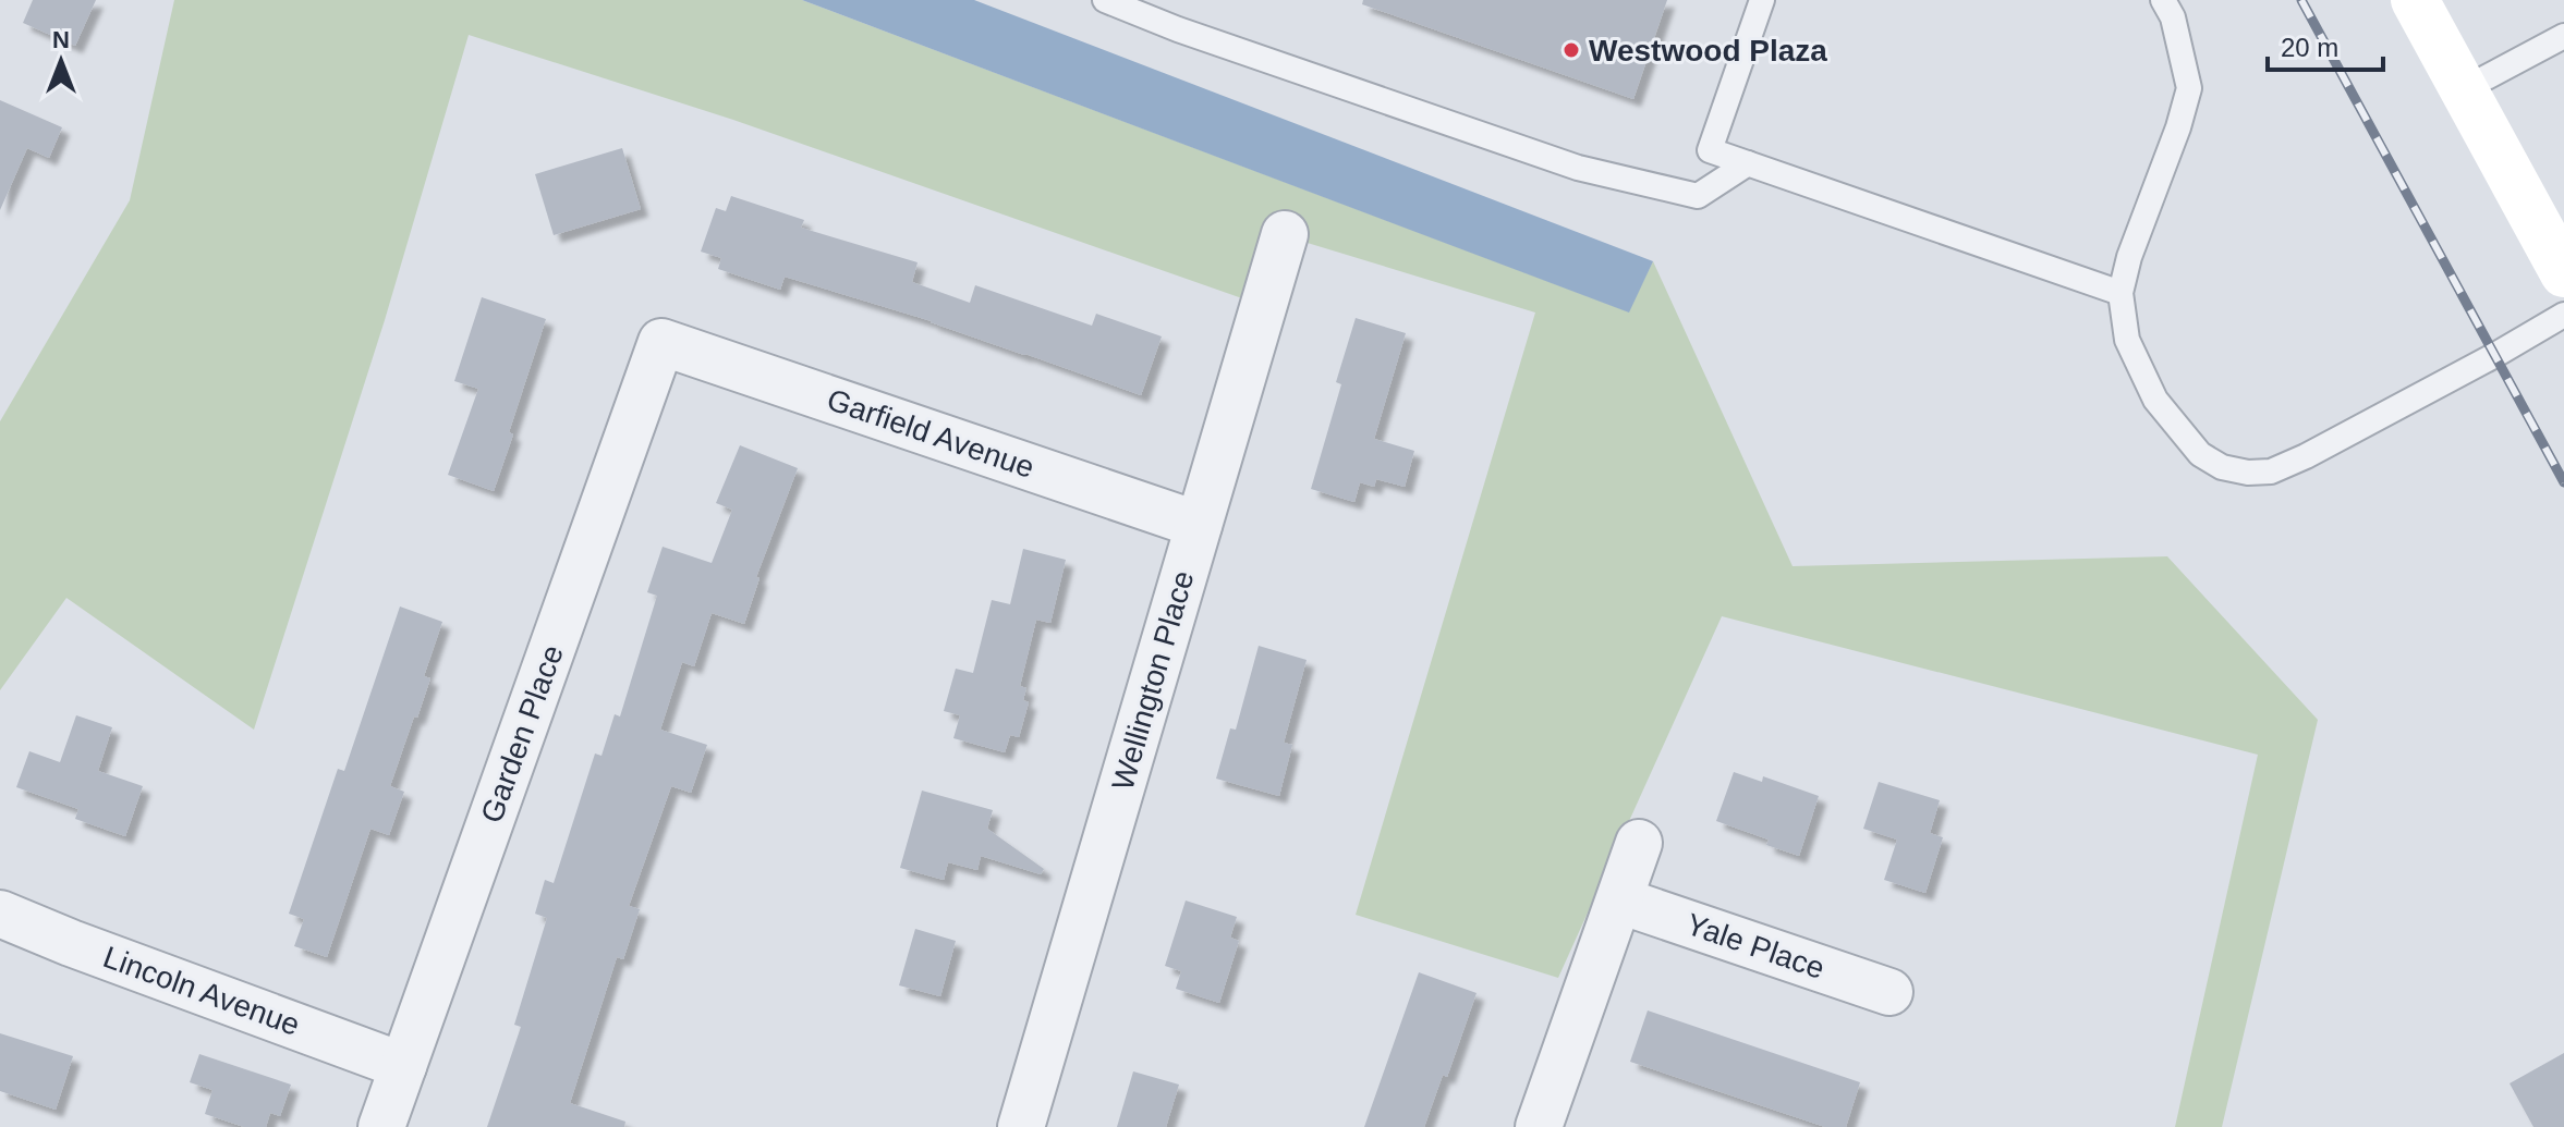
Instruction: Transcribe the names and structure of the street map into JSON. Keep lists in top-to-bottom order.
{
  "streets": {
    "street": [
      "Garfield Avenue",
      "Wellington Place",
      "Garden Place",
      "Yale Place",
      "Lincoln Avenue"
    ]
  },
  "crossings": [
    ["Garfield Avenue", "Wellington Place"],
    ["Garfield Avenue", "Garden Place"],
    ["Garden Place", "Lincoln Avenue"]
  ],
  "places": ["Westwood Plaza"],
  "scale_bar": "20 m",
  "north": "top"
}
